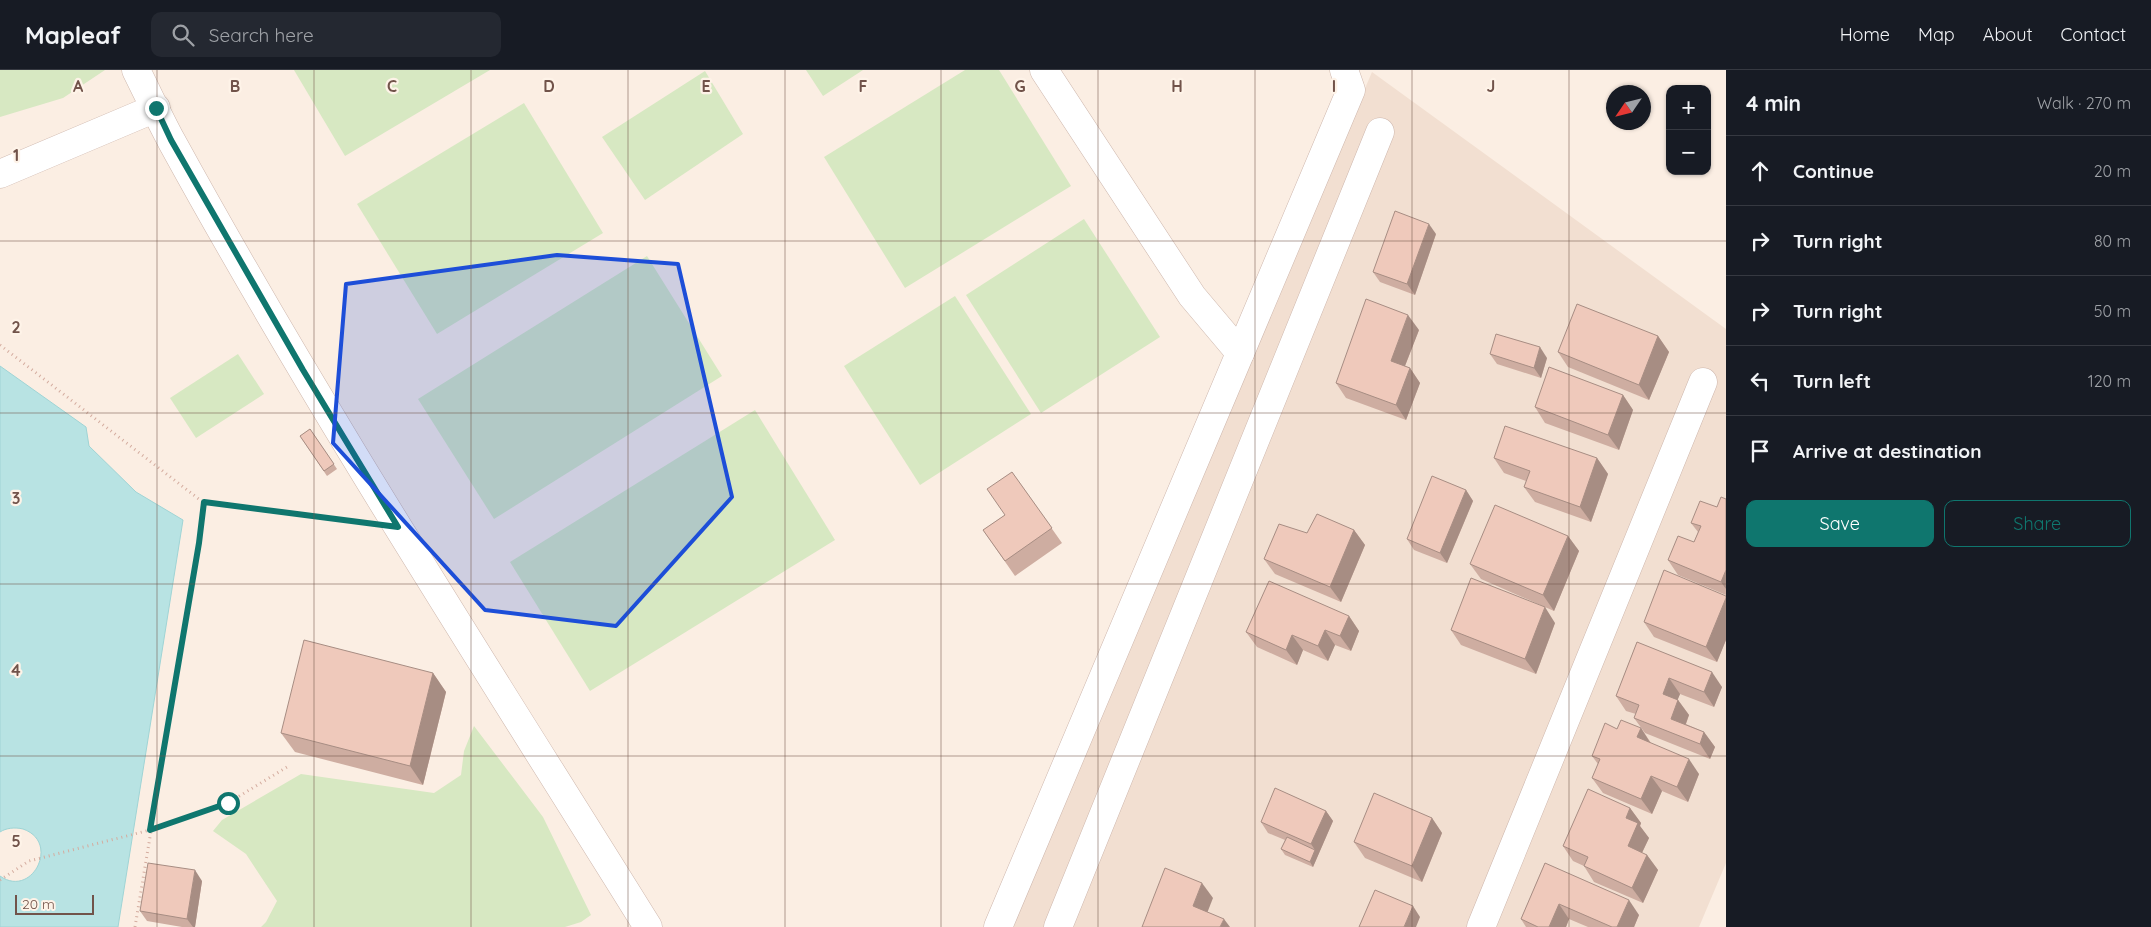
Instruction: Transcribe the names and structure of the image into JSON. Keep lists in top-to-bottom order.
{
  "scale_bar": "20 m",
  "north": "bottom left",
  "page": {
    "header": "Mapleaf",
    "search": "Search here",
    "nav": [
      "Home",
      "Map",
      "About",
      "Contact"
    ],
    "heading": ["4 min", "Walk · 270 m"],
    "map_buttons": ["+", "−"],
    "list": [
      ["Continue", "20 m"],
      ["Turn right", "80 m"],
      ["Turn right", "50 m"],
      ["Turn left", "120 m"],
      "Arrive at destination"
    ],
    "buttons": ["Save", "Share"],
    "scale": "20 m"
  },
  "grid": {
    "columns": [
      "A",
      "B",
      "C",
      "D",
      "E",
      "F",
      "G",
      "H",
      "I",
      "J"
    ],
    "rows": [
      "1",
      "2",
      "3",
      "4",
      "5"
    ]
  }
}
